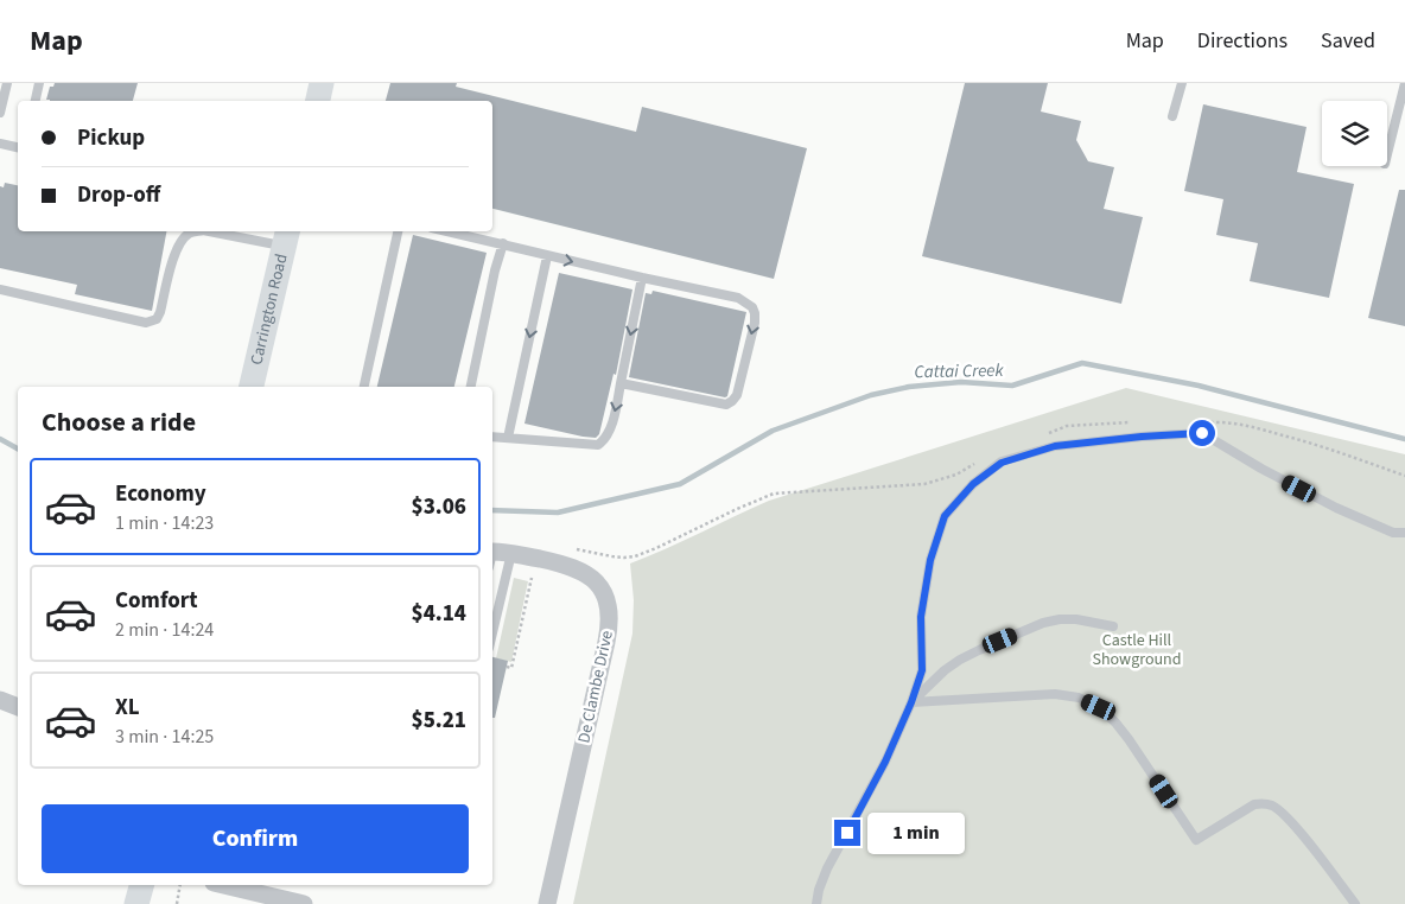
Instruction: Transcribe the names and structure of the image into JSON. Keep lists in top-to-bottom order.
{
  "streets": {
    "main road": ["Carrington Road"],
    "street": ["De Clambe Drive"]
  },
  "water": ["Cattai Creek"],
  "parks": ["Castle Hill Showground"],
  "page": {
    "header": "Map",
    "nav": ["Map", "Directions", "Saved"],
    "banner": ["Pickup", "Drop-off"],
    "heading": "Choose a ride",
    "list": [
      {
        "name": "Economy",
        "note": "1 min · 14:23",
        "value": "$3.06"
      },
      {
        "name": "Comfort",
        "note": "2 min · 14:24",
        "value": "$4.14"
      },
      {
        "name": "XL",
        "note": "3 min · 14:25",
        "value": "$5.21"
      }
    ],
    "buttons": "Confirm",
    "bubble": "1 min"
  }
}
